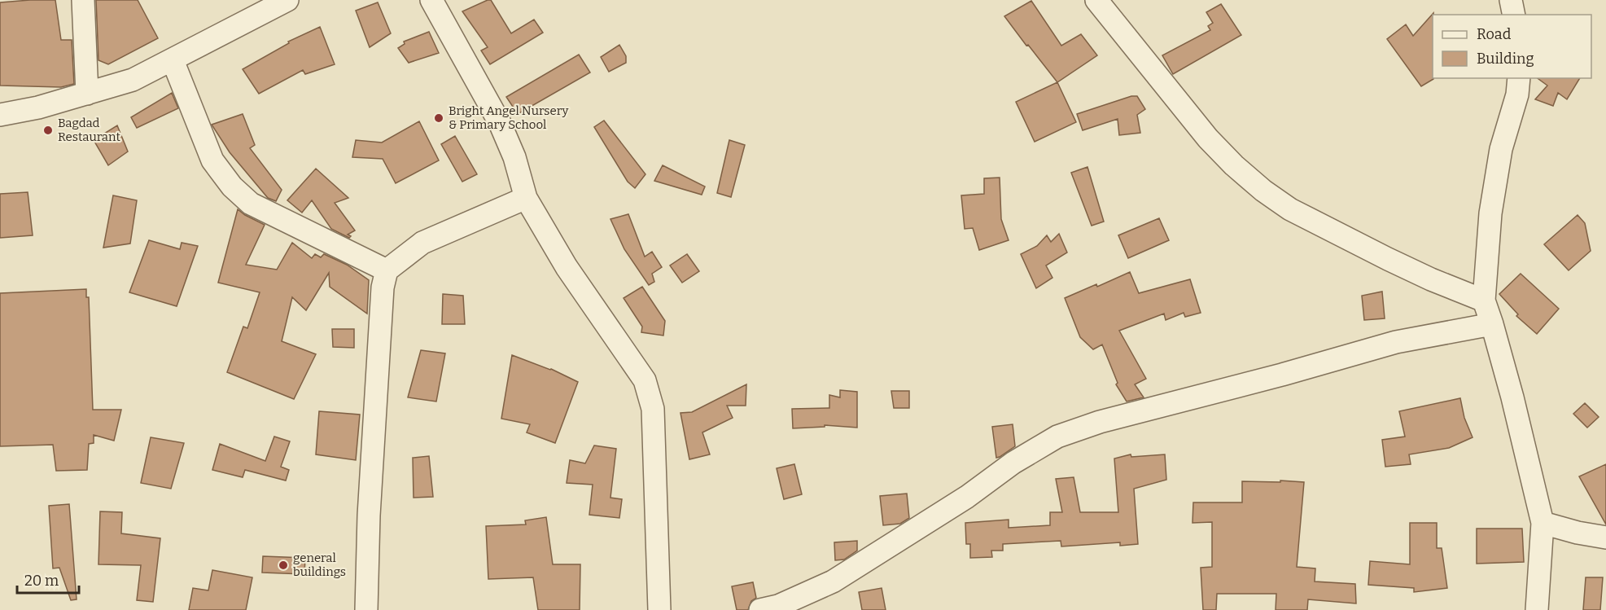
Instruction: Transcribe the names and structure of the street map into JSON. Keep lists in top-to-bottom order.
{
  "places": ["Bright Angel Nursery & Primary School", "Bagdad Restaurant", "general buildings"],
  "legend": ["Road", "Building"],
  "scale_bar": "20 m"
}
